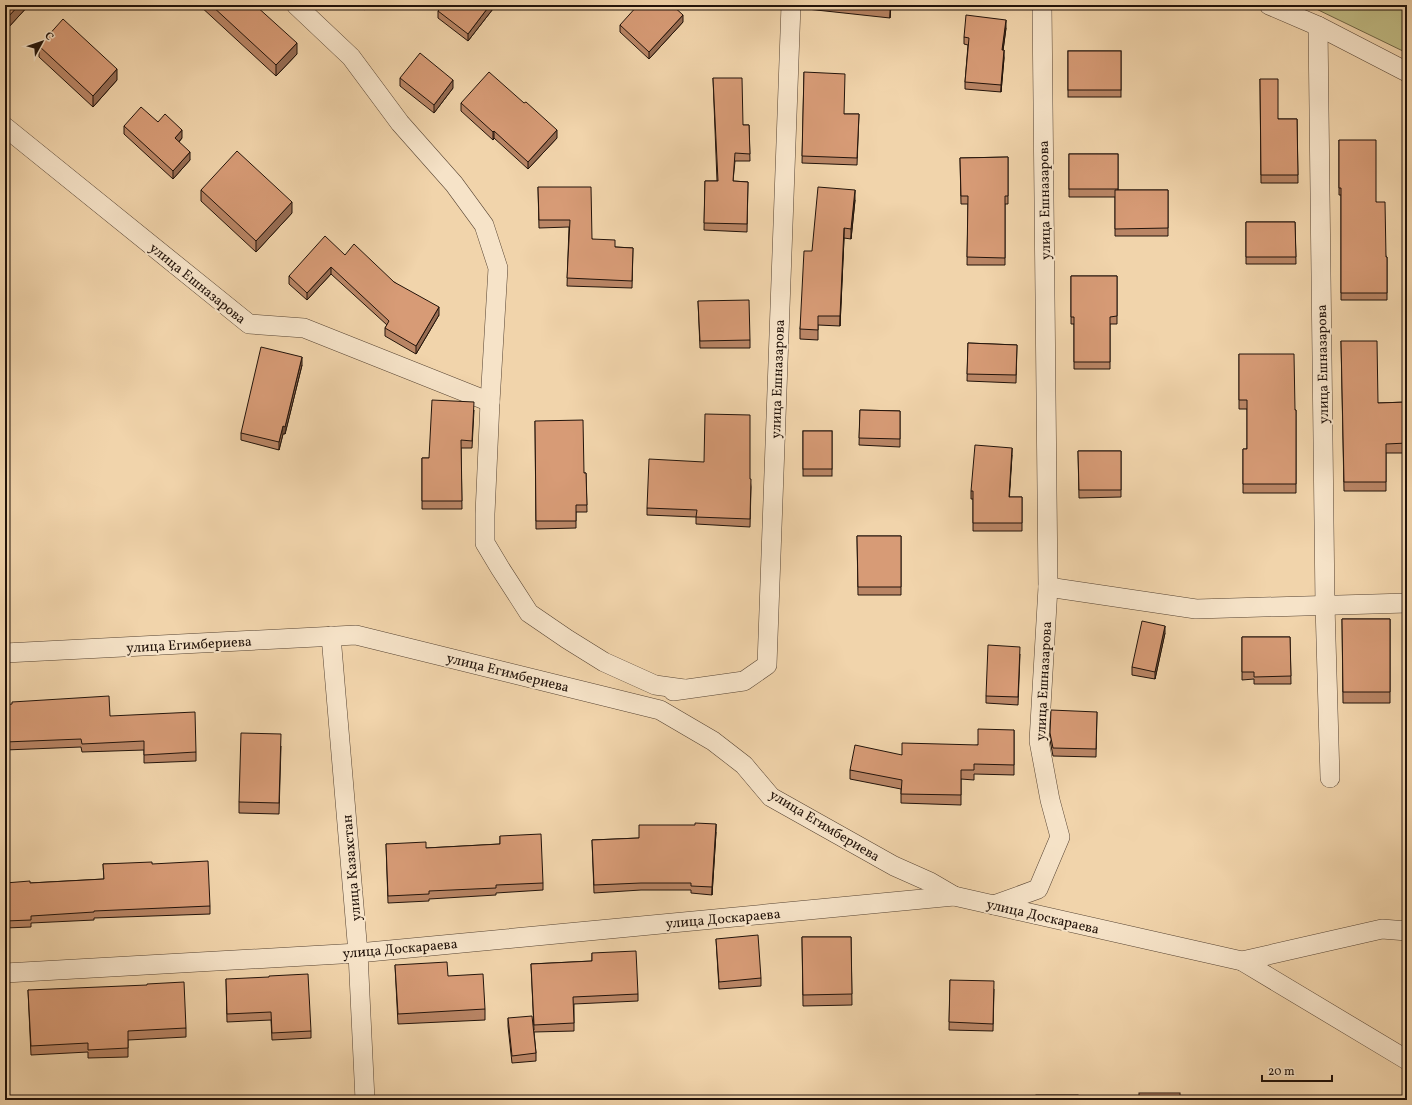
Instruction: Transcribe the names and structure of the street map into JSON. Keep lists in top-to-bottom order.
{
  "streets": {
    "street": [
      "улица Ешназарова",
      "улица Егимбериева",
      "улица Казахстан",
      "улица Доскараева"
    ]
  },
  "crossings": [
    ["улица Ешназарова", "улица Егимбериева"],
    ["улица Ешназарова", "улица Доскараева"],
    ["улица Егимбериева", "улица Казахстан"],
    ["улица Егимбериева", "улица Доскараева"],
    ["улица Казахстан", "улица Доскараева"]
  ],
  "scale_bar": "20 m",
  "north": "top right"
}
